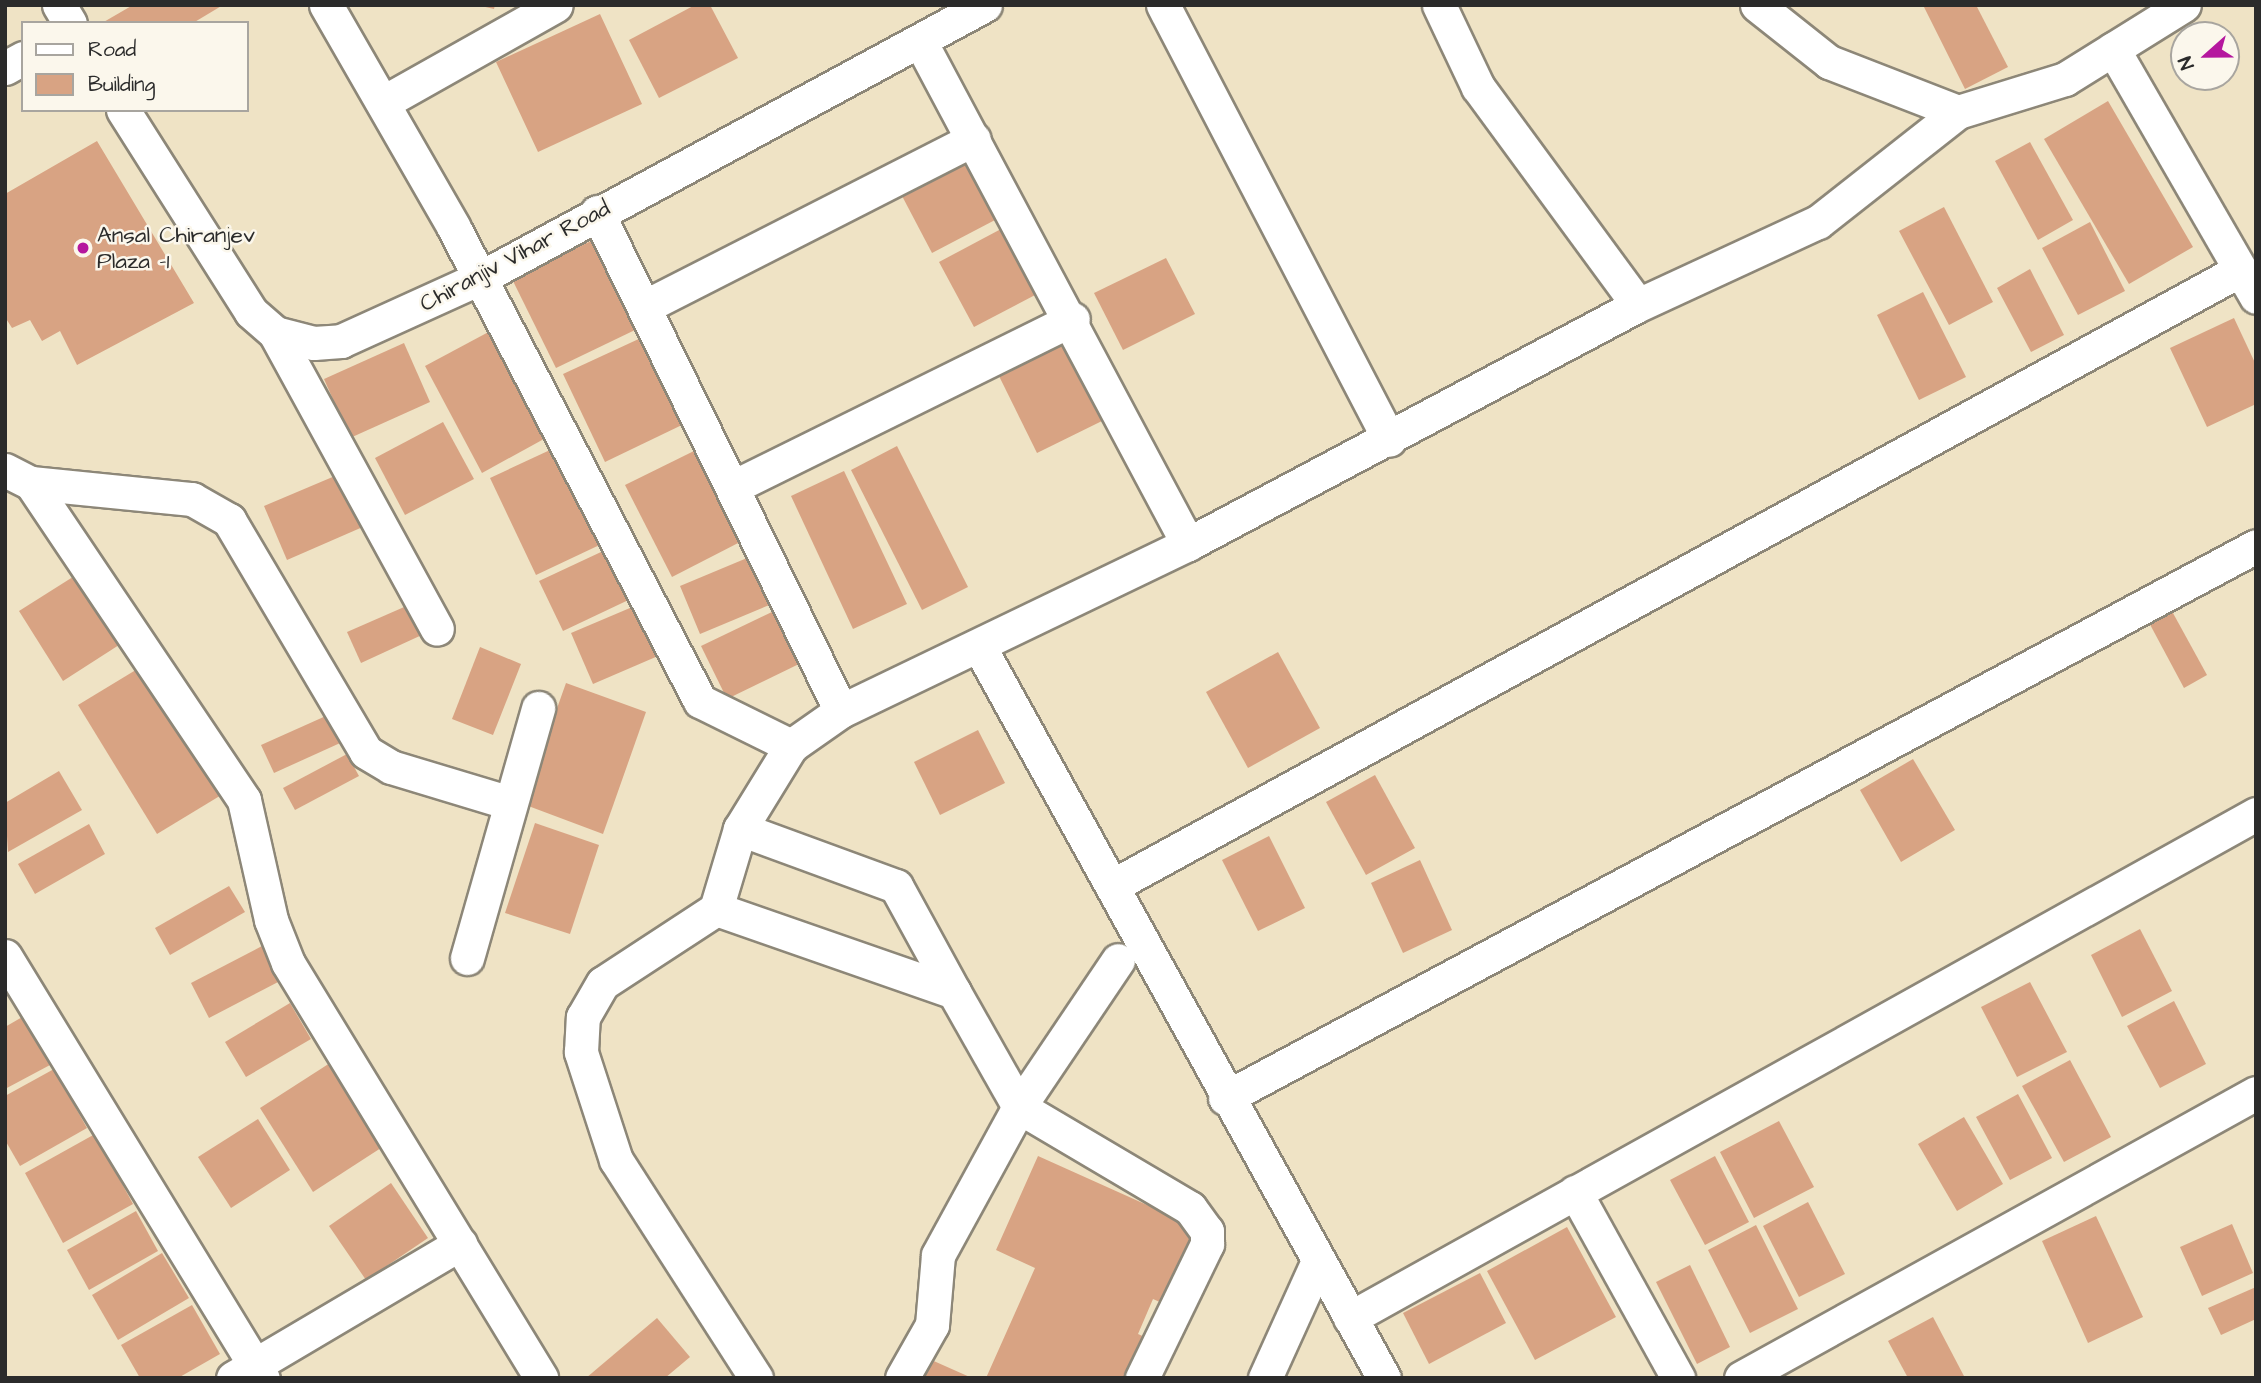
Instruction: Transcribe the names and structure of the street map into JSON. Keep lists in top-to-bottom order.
{
  "streets": {
    "street": ["Chiranjiv Vihar Road"]
  },
  "places": ["Ansal Chiranjev Plaza -1"],
  "legend": ["Road", "Building"],
  "north": "left"
}
